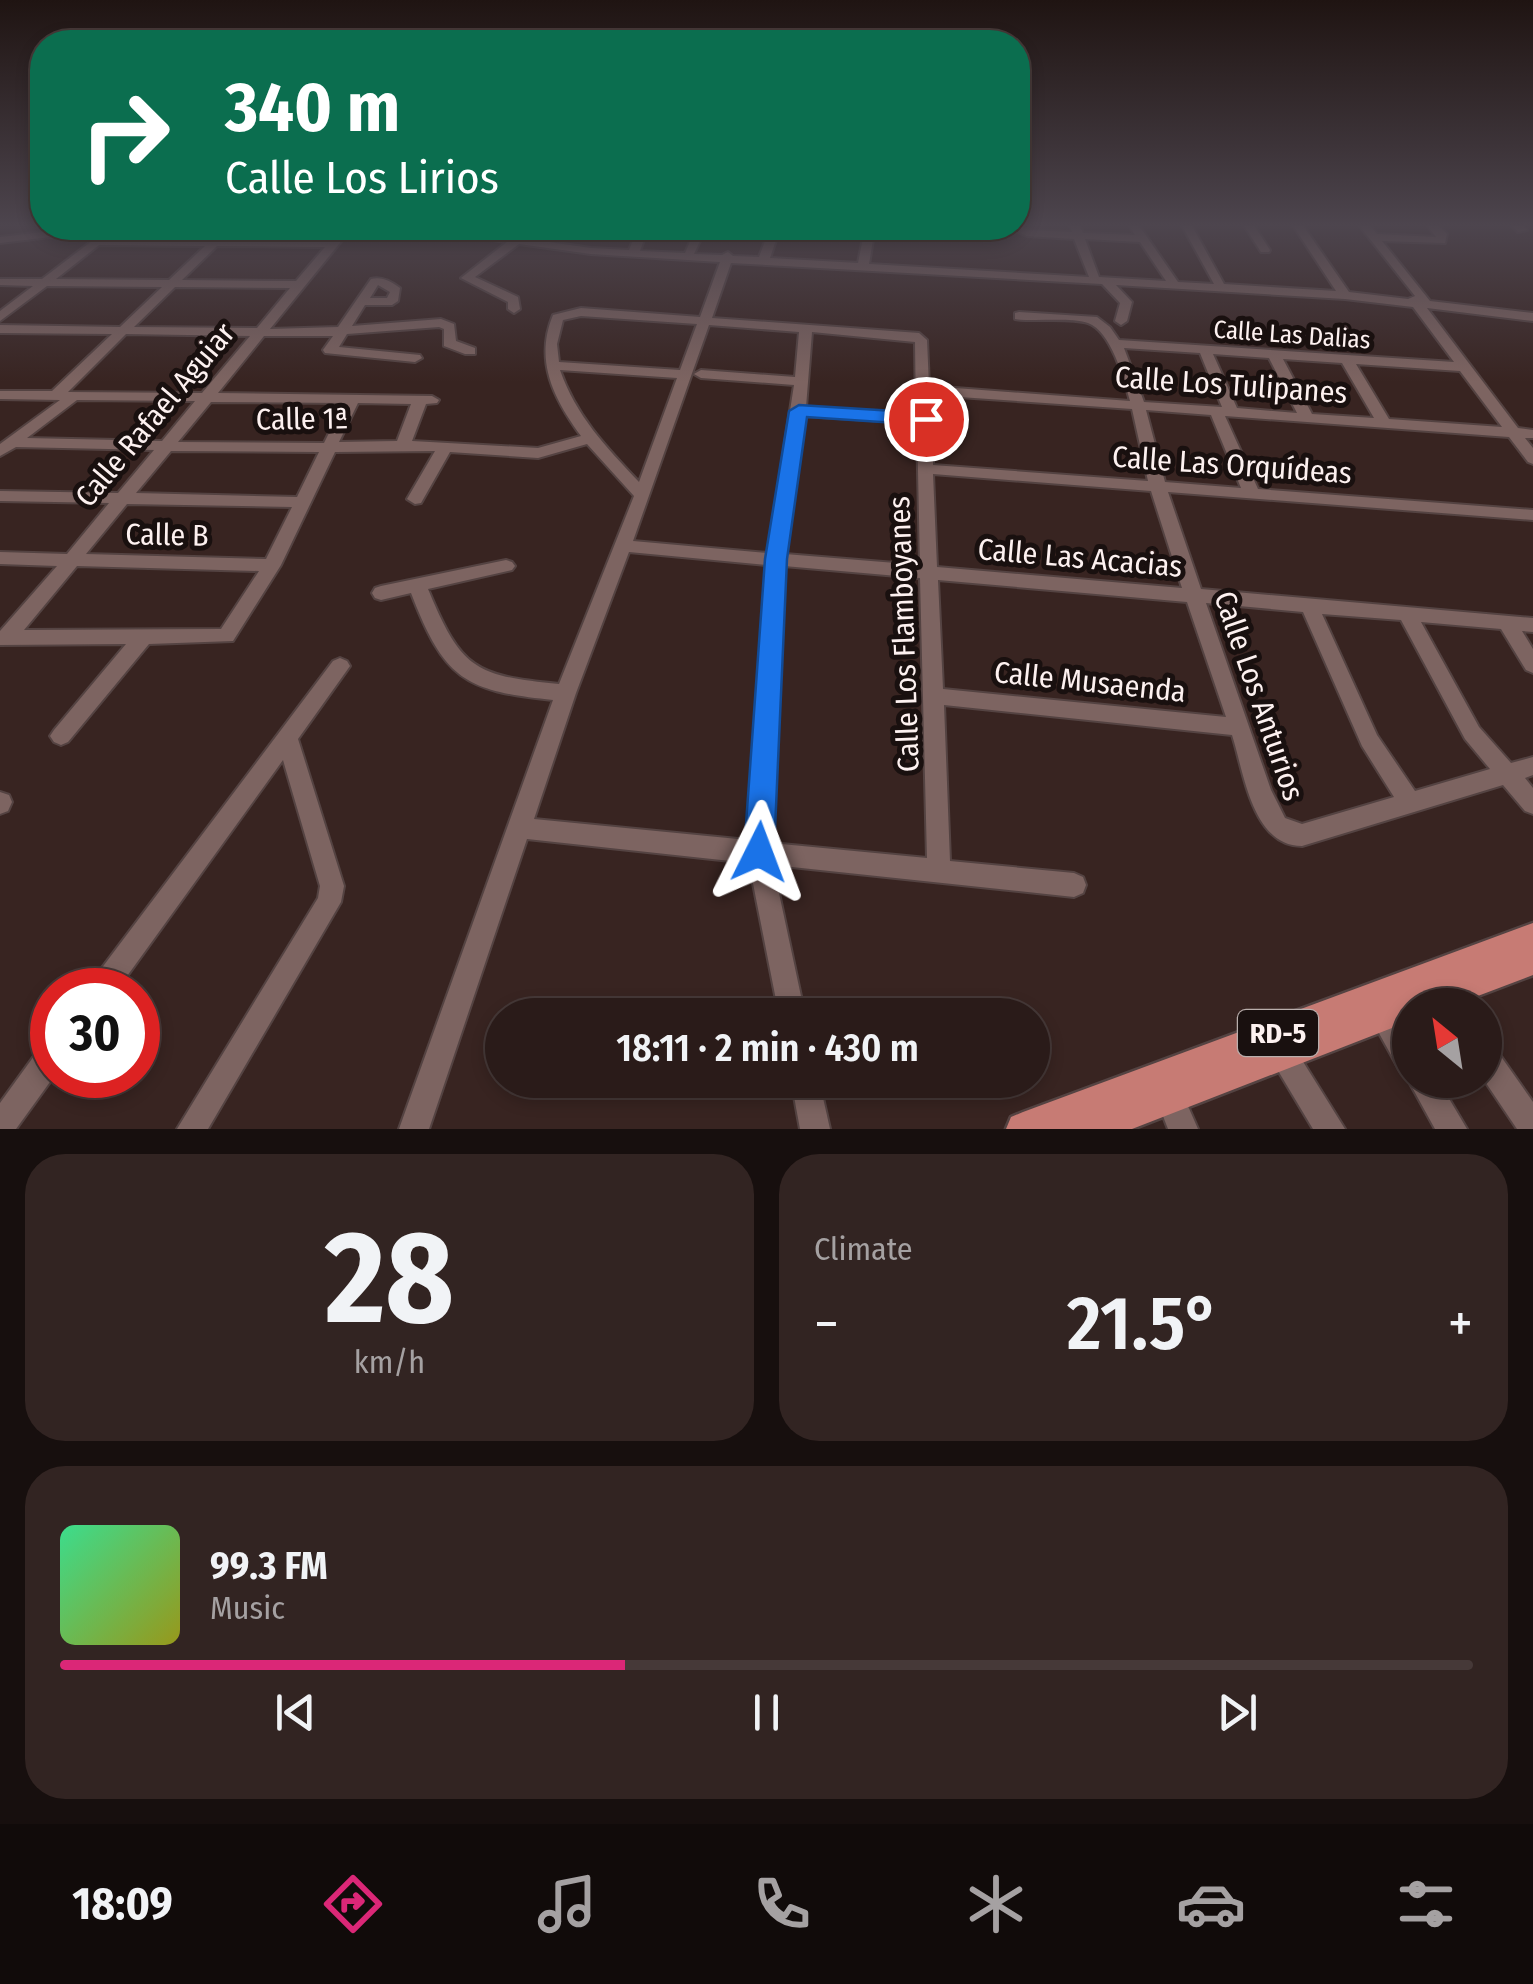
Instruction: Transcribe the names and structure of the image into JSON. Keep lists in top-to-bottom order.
{
  "streets": {
    "main road": ["RD-5"],
    "street": [
      "Calle Las Dalias",
      "Calle Los Tulipanes",
      "Calle Rafael Aguiar",
      "Calle 1ª",
      "Calle Las Orquídeas",
      "Calle B",
      "Calle Las Acacias",
      "Calle Los Flamboyanes",
      "Calle Musaenda",
      "Calle Los Anturios"
    ]
  },
  "crossings": [
    ["Calle Las Dalias", "Calle Los Anturios"],
    ["Calle Los Tulipanes", "Calle Los Flamboyanes"],
    ["Calle Los Tulipanes", "Calle Los Anturios"],
    ["Calle Rafael Aguiar", "Calle 1ª"],
    ["Calle Rafael Aguiar", "Calle B"],
    ["Calle Las Orquídeas", "Calle Los Flamboyanes"],
    ["Calle Las Orquídeas", "Calle Los Anturios"],
    ["Calle Las Acacias", "Calle Los Flamboyanes"],
    ["Calle Las Acacias", "Calle Los Anturios"],
    ["Calle Los Flamboyanes", "Calle Musaenda"],
    ["Calle Musaenda", "Calle Los Anturios"]
  ],
  "north": "top left",
  "page": {
    "turn": ["340 m", "Calle Los Lirios"],
    "limit": "30",
    "trip": "18:11 · 2 min · 430 m",
    "tile": [
      ["28", "km/h"],
      "Climate"
    ],
    "heat": ["−", "21.5°", "+"],
    "song": ["99.3 FM", "Music"],
    "tabs": "18:09"
  }
}
